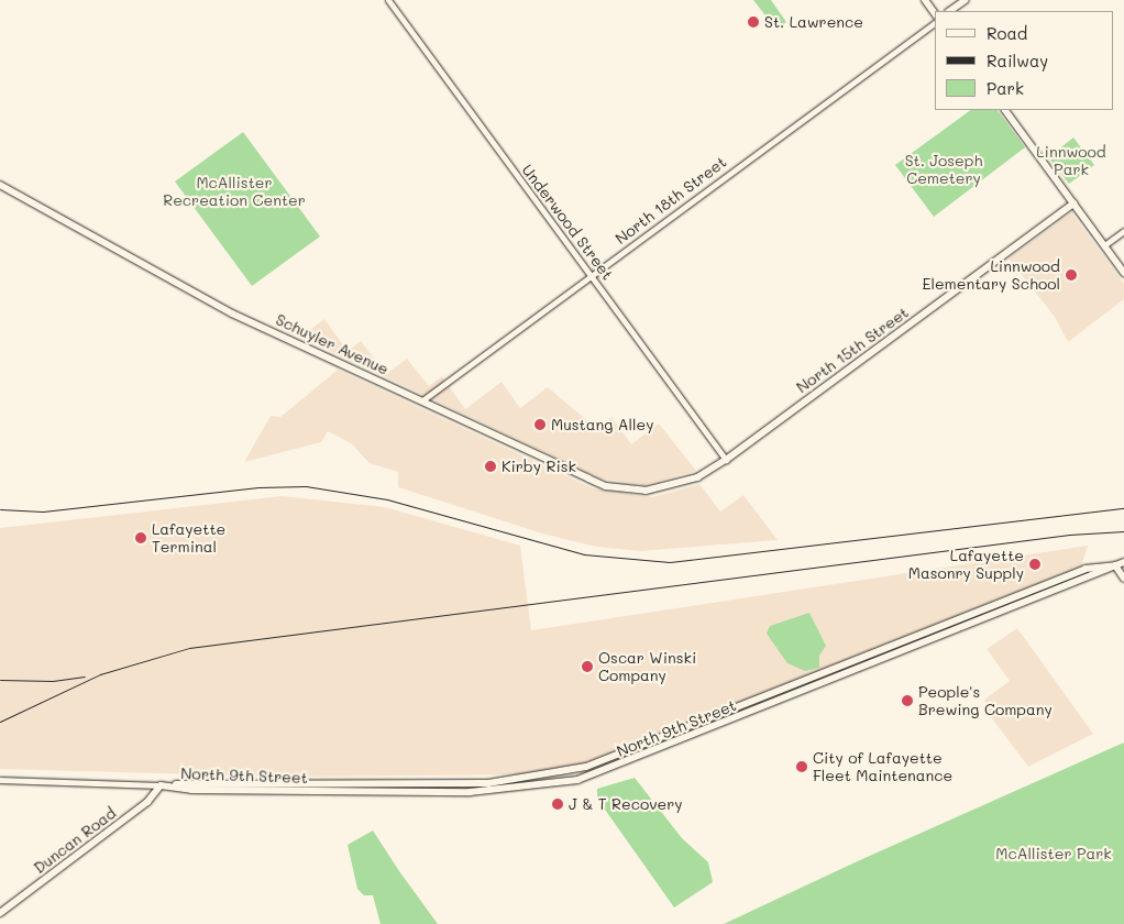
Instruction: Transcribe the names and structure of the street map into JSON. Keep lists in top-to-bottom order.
{
  "streets": {
    "main road": [
      "Schuyler Avenue",
      "North 15th Street",
      "North 9th Street",
      "Duncan Road"
    ],
    "street": ["North 18th Street", "Underwood Street"]
  },
  "crossings": [
    ["North 18th Street", "Underwood Street"],
    ["North 18th Street", "Schuyler Avenue"],
    ["Underwood Street", "North 15th Street"],
    ["Schuyler Avenue", "North 15th Street"],
    ["North 9th Street", "Duncan Road"]
  ],
  "parks": [
    "Linnwood Park",
    "St. Joseph Cemetery",
    "McAllister Recreation Center",
    "McAllister Park"
  ],
  "places": [
    "St. Lawrence",
    "Linnwood Elementary School",
    "Mustang Alley",
    "Kirby Risk",
    "Lafayette Terminal",
    "Lafayette Masonry Supply",
    "Oscar Winski Company",
    "People's Brewing Company",
    "City of Lafayette Fleet Maintenance",
    "J & T Recovery"
  ],
  "legend": ["Road", "Railway", "Park"]
}
